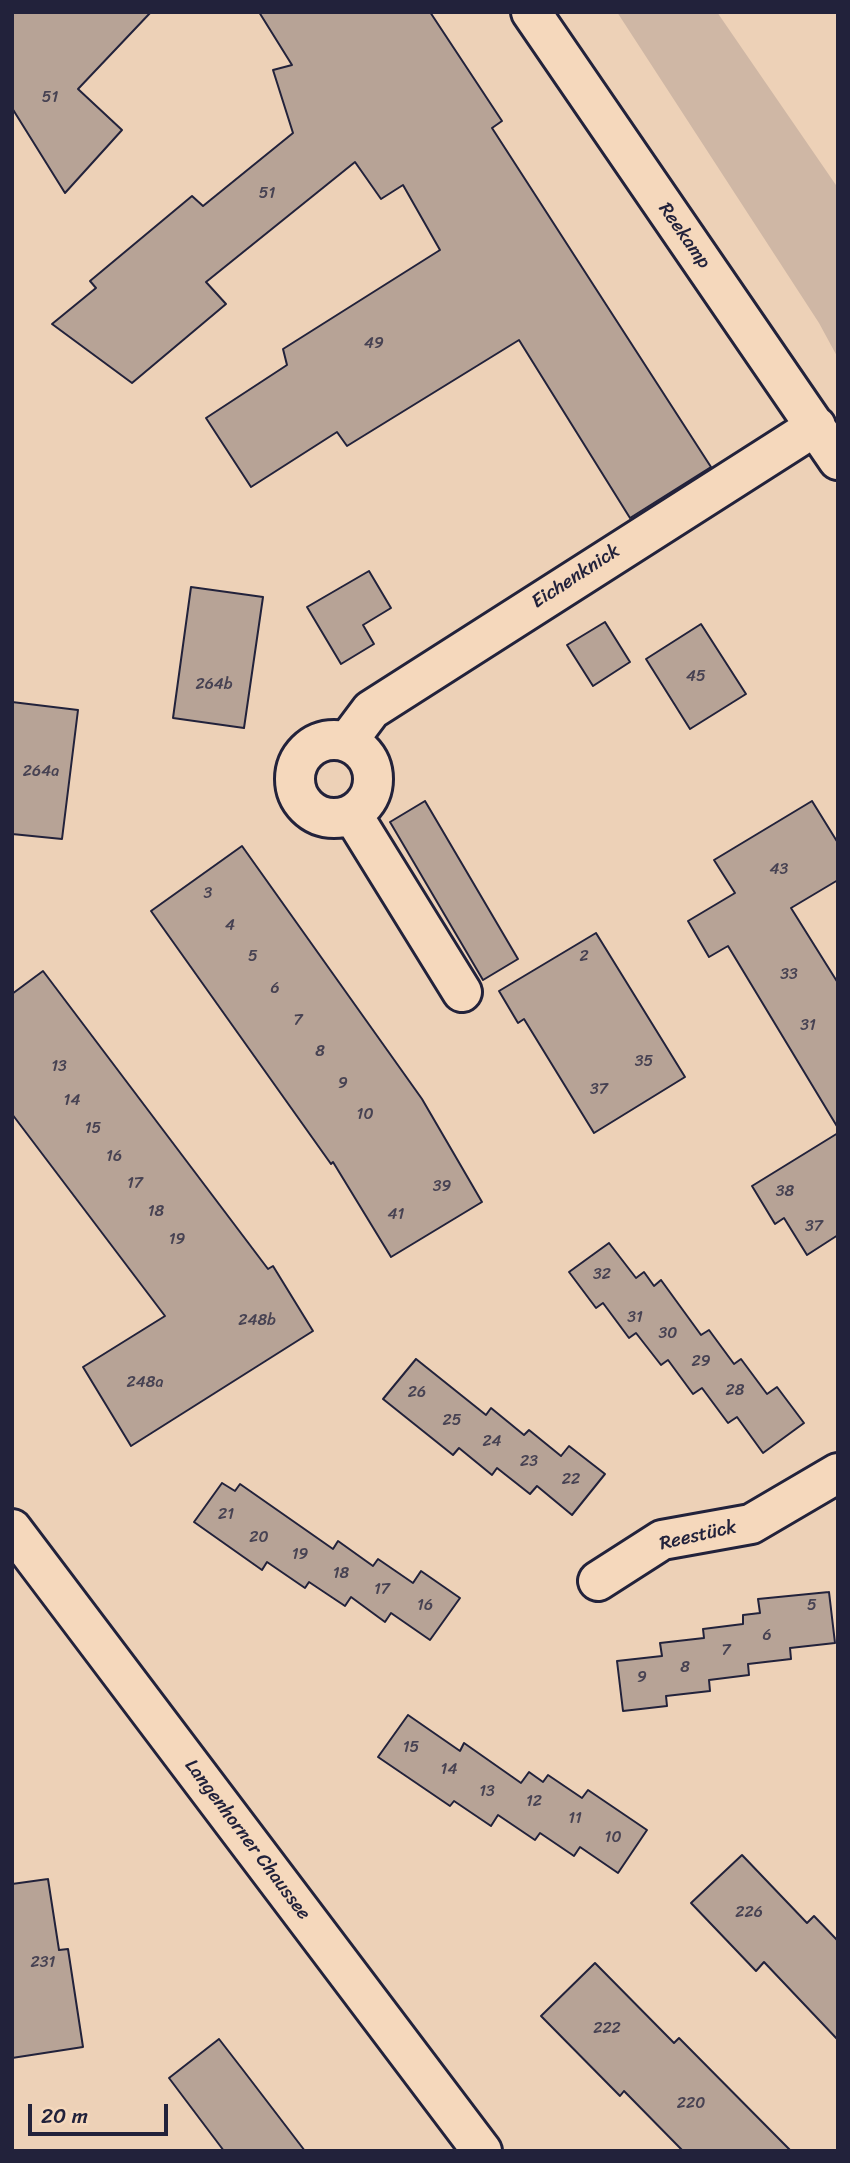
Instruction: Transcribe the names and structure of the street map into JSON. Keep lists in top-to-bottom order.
{
  "streets": {
    "street": [
      "Reekamp",
      "Eichenknick",
      "Reestück",
      "Langenhorner Chaussee"
    ]
  },
  "crossings": [
    ["Reekamp", "Eichenknick"]
  ],
  "house_numbers": [
    "51",
    "51",
    "49",
    "45",
    "264b",
    "264a",
    "43",
    "3",
    "4",
    "5",
    "2",
    "33",
    "6",
    "7",
    "31",
    "8",
    "35",
    "13",
    "9",
    "37",
    "14",
    "10",
    "15",
    "16",
    "17",
    "39",
    "38",
    "18",
    "41",
    "37",
    "19",
    "32",
    "31",
    "248b",
    "30",
    "29",
    "248a",
    "28",
    "26",
    "25",
    "24",
    "23",
    "22",
    "21",
    "20",
    "19",
    "18",
    "17",
    "16",
    "5",
    "6",
    "7",
    "8",
    "9",
    "15",
    "14",
    "13",
    "12",
    "11",
    "10",
    "226",
    "231",
    "222",
    "220"
  ],
  "scale_bar": "20 m"
}
